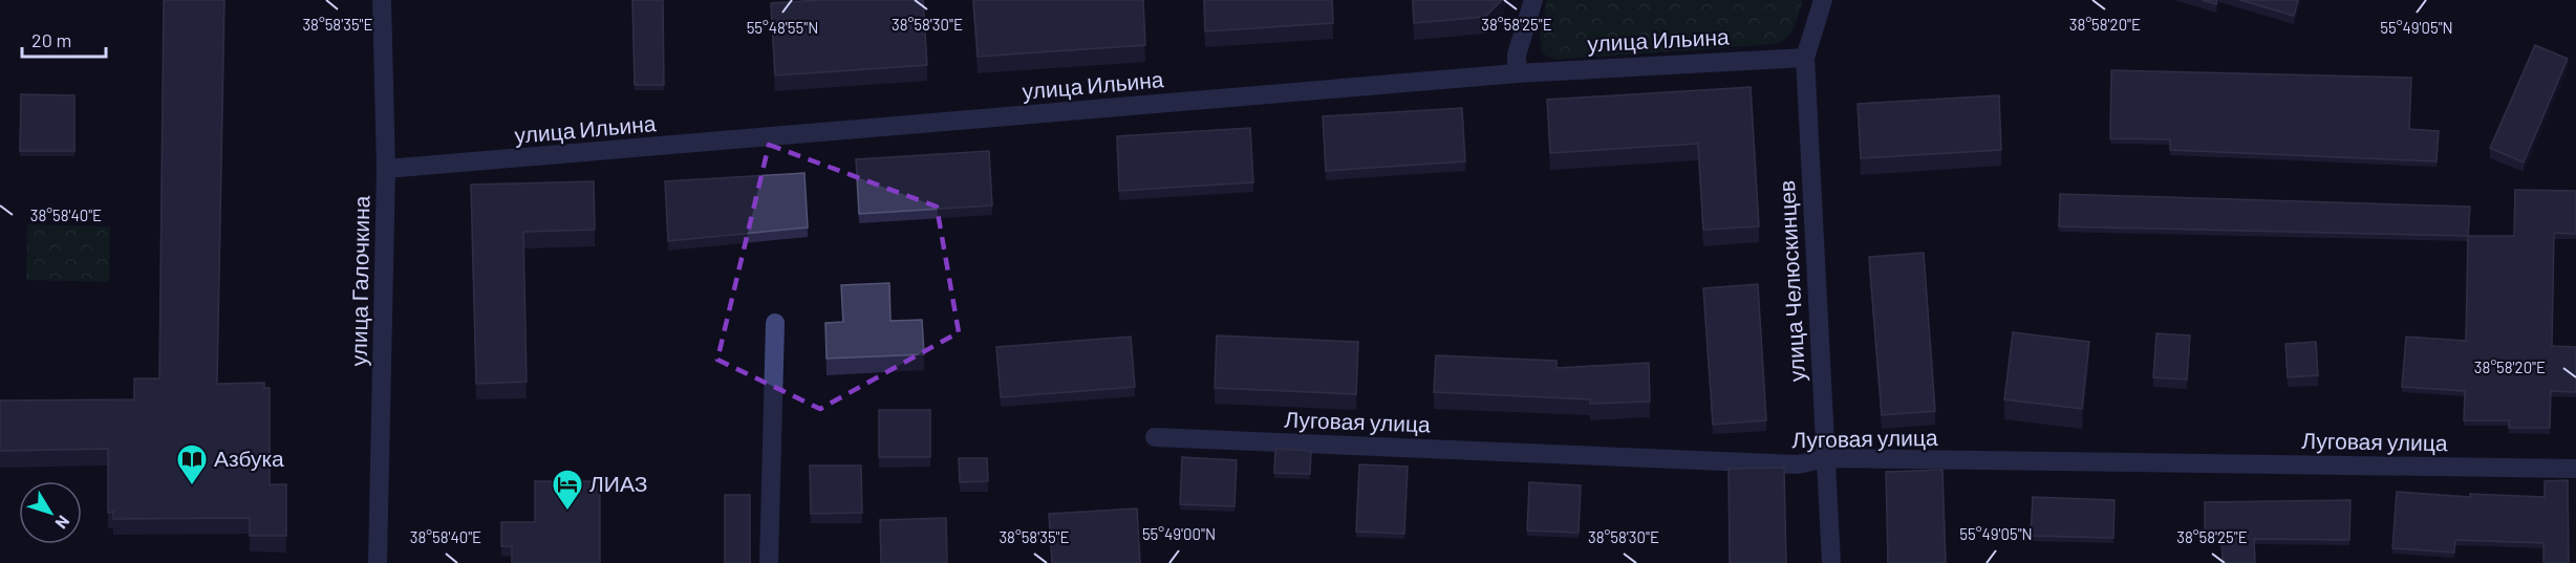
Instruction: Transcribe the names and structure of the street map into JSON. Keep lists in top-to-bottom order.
{
  "streets": {
    "street": [
      "улица Ильина",
      "улица Галочкина",
      "улица Челюскинцев",
      "Луговая улица"
    ]
  },
  "crossings": [
    ["улица Ильина", "улица Галочкина"],
    ["улица Ильина", "улица Челюскинцев"],
    ["улица Челюскинцев", "Луговая улица"]
  ],
  "places": {
    "library": ["Азбука"],
    "hotel": ["ЛИАЗ"]
  },
  "scale_bar": "20 m",
  "north": "bottom right",
  "coordinates": [
    "38°58'20\"E",
    "38°58'35\"E",
    "38°58'30\"E",
    "38°58'25\"E",
    "55°49'05\"N",
    "55°48'55\"N",
    "38°58'40\"E",
    "55°49'00\"N"
  ]
}
